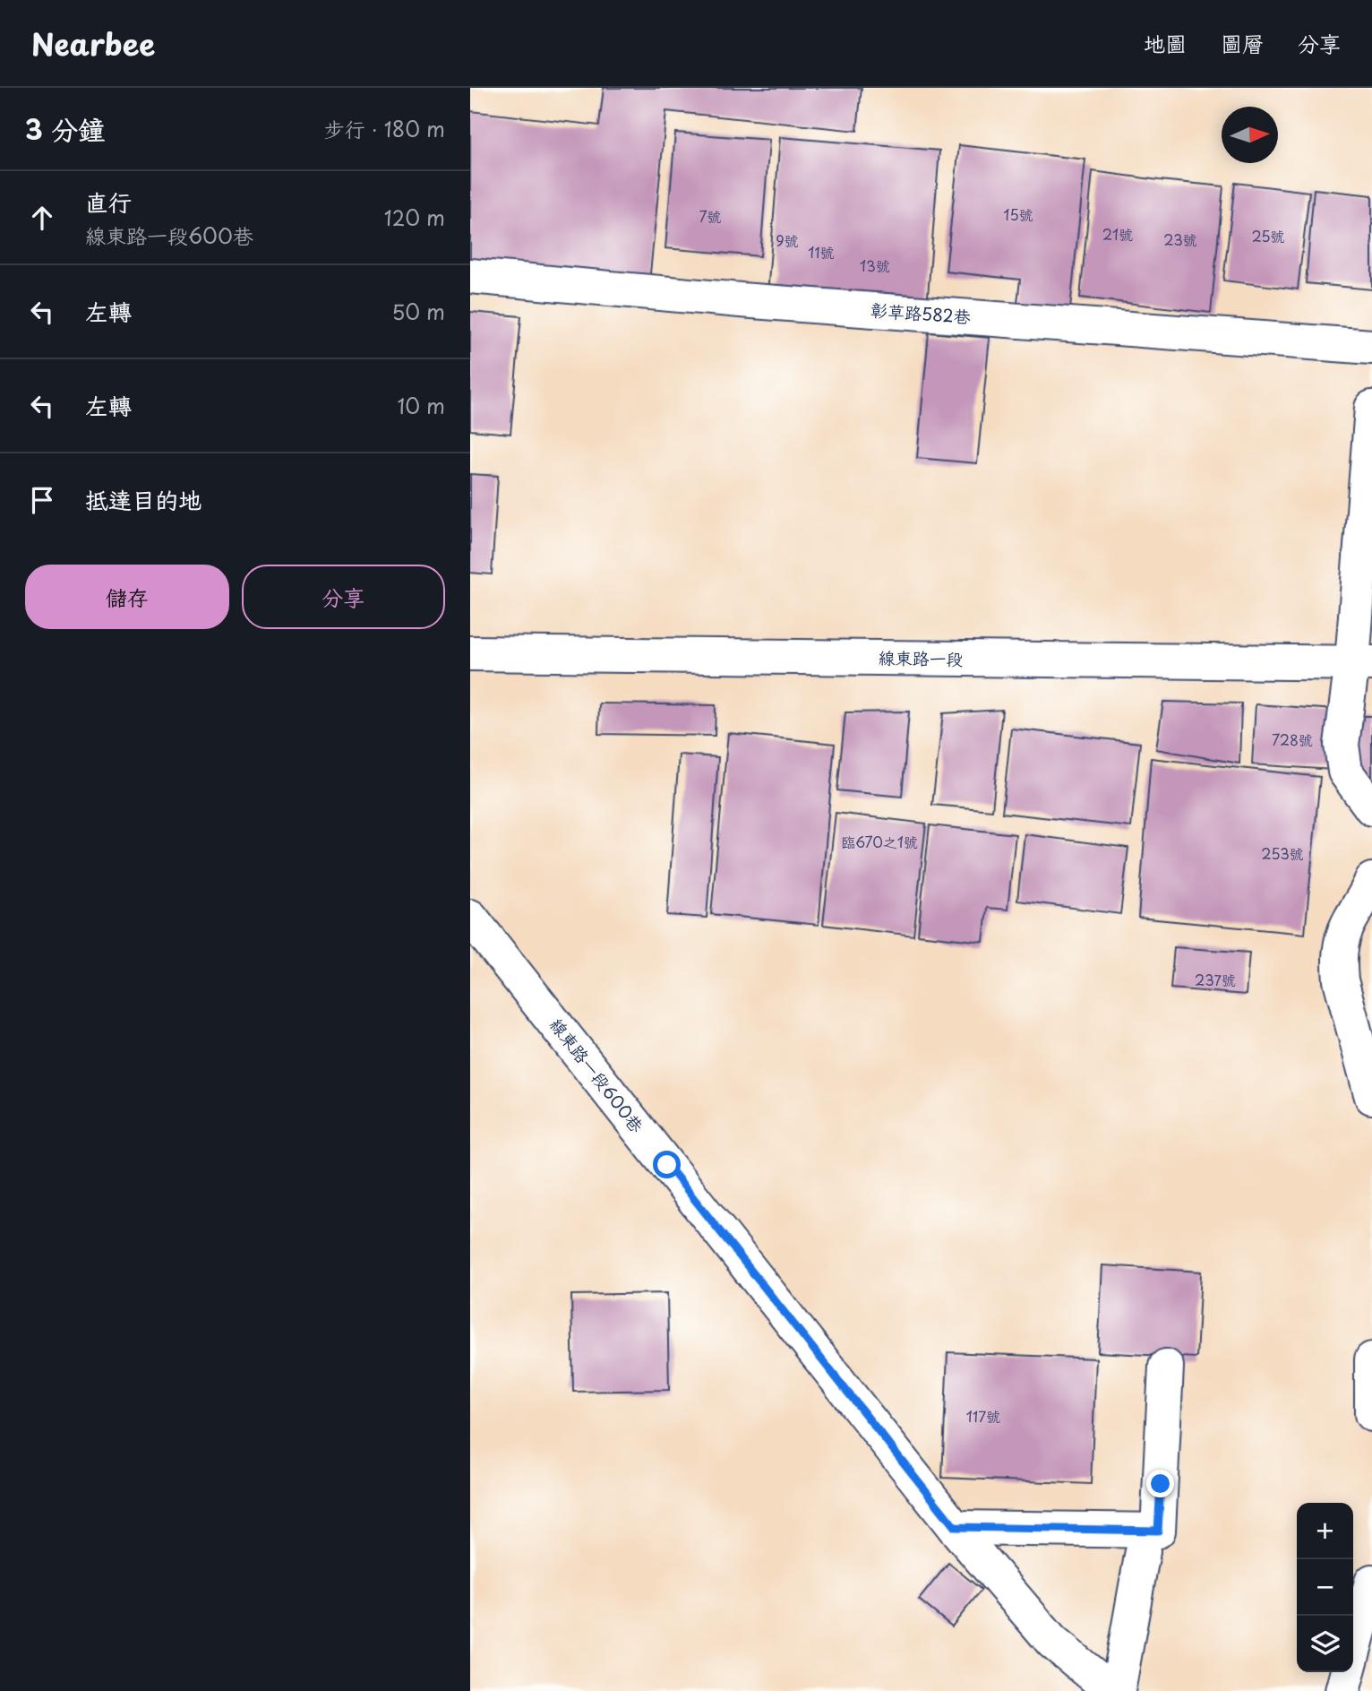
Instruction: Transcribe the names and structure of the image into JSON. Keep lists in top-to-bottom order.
{
  "streets": {
    "street": ["彰草路582巷", "線東路一段", "線東路一段600巷"]
  },
  "house_numbers": [
    "15號",
    "7號",
    "21號",
    "25號",
    "23號",
    "9號",
    "11號",
    "13號",
    "728號",
    "臨670之1號",
    "253號",
    "237號",
    "117號"
  ],
  "north": "right",
  "page": {
    "header": "Nearbee",
    "nav": ["地圖", "圖層", "分享"],
    "heading": ["3 分鐘", "步行 · 180 m"],
    "list": [
      ["直行", "線東路一段600巷", "120 m"],
      ["左轉", "50 m"],
      ["左轉", "10 m"],
      "抵達目的地"
    ],
    "buttons": ["儲存", "分享"],
    "map_buttons": ["+", "−"]
  }
}
